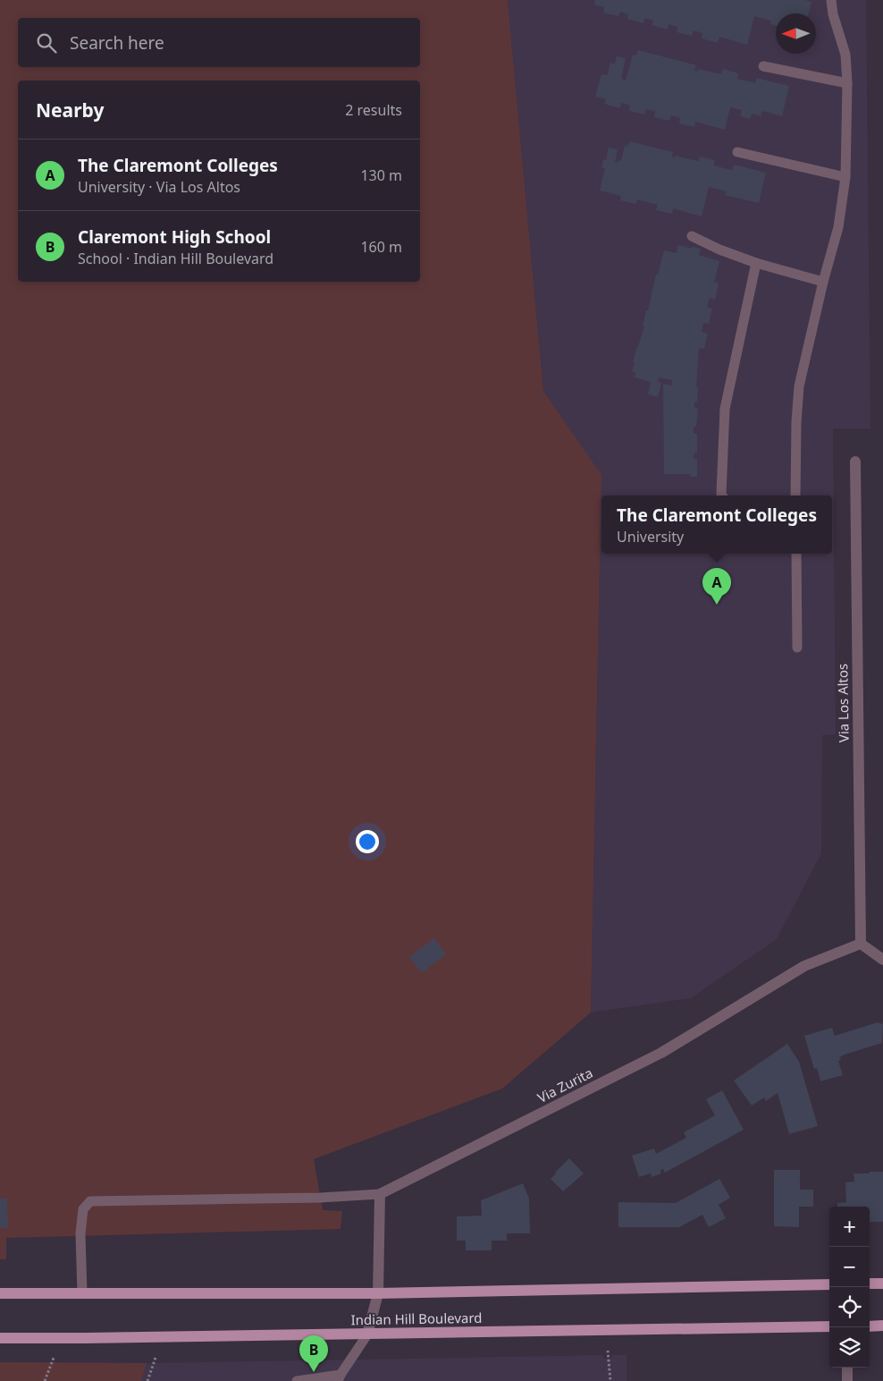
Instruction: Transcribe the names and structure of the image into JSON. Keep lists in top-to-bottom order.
{
  "streets": {
    "main road": ["Indian Hill Boulevard"],
    "street": ["Via Los Altos", "Via Zurita"]
  },
  "crossings": [
    ["Via Los Altos", "Via Zurita"]
  ],
  "north": "left",
  "page": {
    "search": "Search here",
    "heading": ["Nearby", "2 results"],
    "list": [
      {
        "mark": "A",
        "name": "The Claremont Colleges",
        "note": "University · Via Los Altos",
        "value": "130 m"
      },
      {
        "mark": "B",
        "name": "Claremont High School",
        "note": "School · Indian Hill Boulevard",
        "value": "160 m"
      }
    ],
    "popup": ["The Claremont Colleges", "University"],
    "pins": ["A", "B"],
    "map_buttons": ["+", "−"]
  }
}
